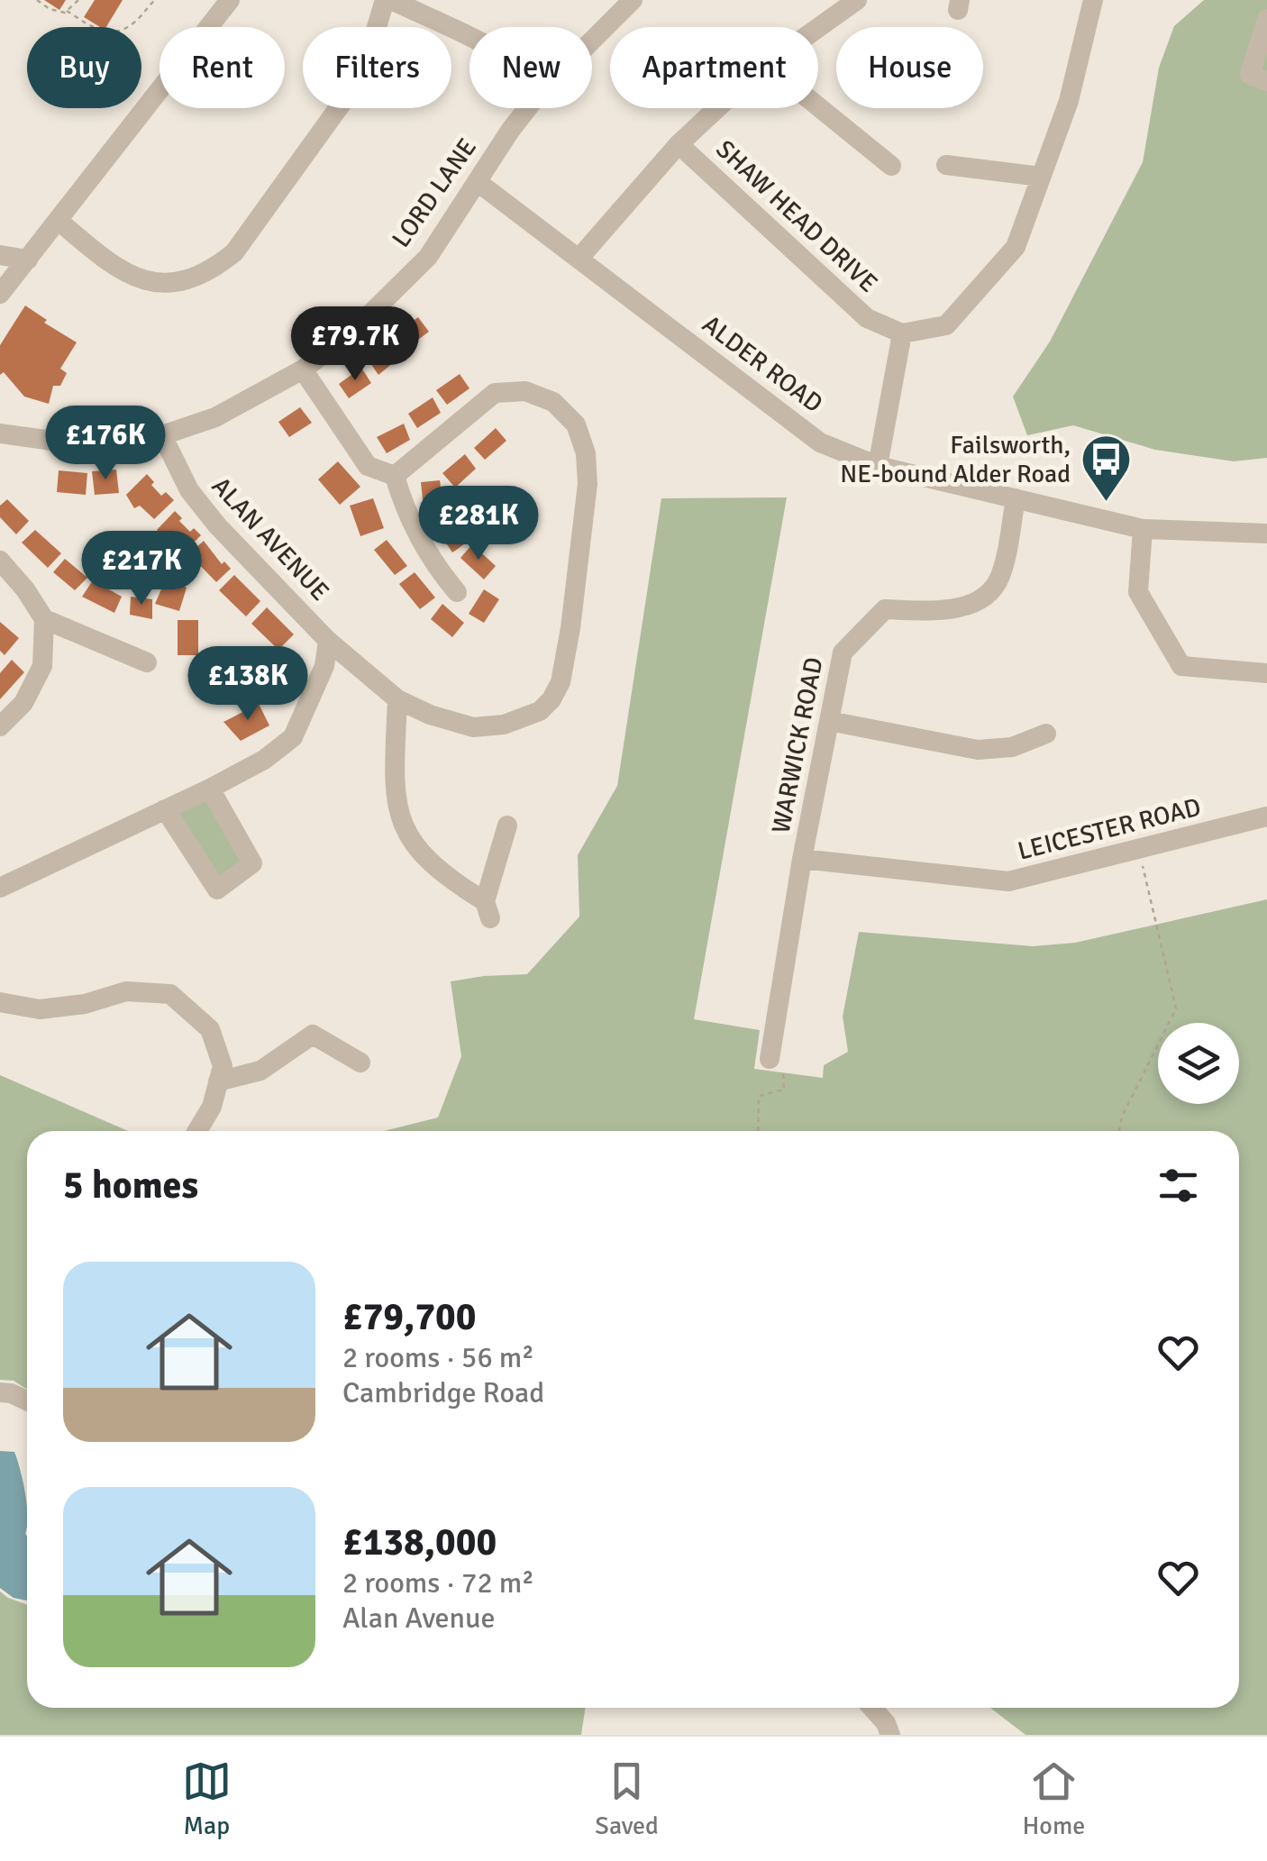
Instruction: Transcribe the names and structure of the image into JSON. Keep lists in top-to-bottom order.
{
  "streets": {
    "street": [
      "LORD LANE",
      "SHAW HEAD DRIVE",
      "ALDER ROAD",
      "ALAN AVENUE",
      "WARWICK ROAD",
      "LEICESTER ROAD"
    ]
  },
  "crossings": [
    ["LORD LANE", "ALDER ROAD"],
    ["LORD LANE", "ALAN AVENUE"],
    ["ALDER ROAD", "WARWICK ROAD"],
    ["WARWICK ROAD", "LEICESTER ROAD"]
  ],
  "places": {
    "bus stop": ["Failsworth, NE-bound Alder Road"]
  },
  "page": {
    "chip": [
      "Buy",
      "Rent",
      "Filters",
      "New",
      "Apartment",
      "House"
    ],
    "price": [
      "£79.7K",
      "£176K",
      "£281K",
      "£217K",
      "£138K"
    ],
    "heading": "5 homes",
    "list": [
      {
        "name": "£79,700",
        "note": "2 rooms · 56 m² · Cambridge Road"
      },
      {
        "name": "£138,000",
        "note": "2 rooms · 72 m² · Alan Avenue"
      }
    ],
    "tabs": ["Map", "Saved", "Home"]
  }
}
